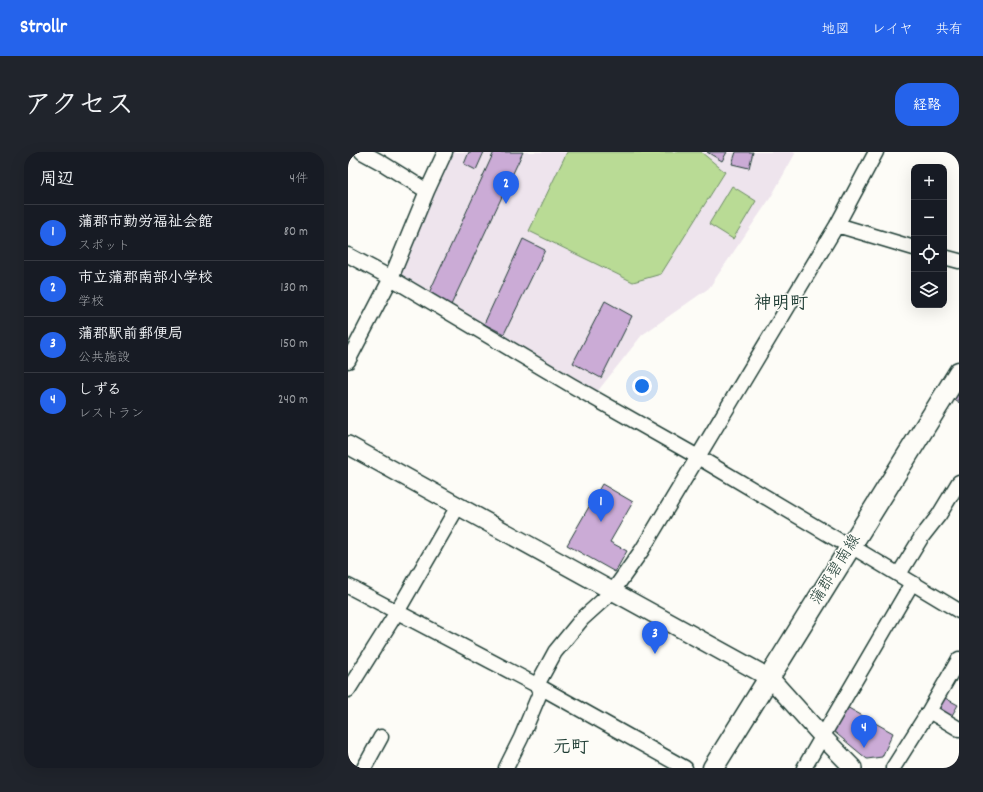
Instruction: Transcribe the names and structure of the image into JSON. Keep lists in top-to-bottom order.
{
  "streets": {
    "main road": ["蒲郡碧南線"]
  },
  "districts": ["神明町", "元町"],
  "page": {
    "header": "Strollr",
    "nav": ["地図", "レイヤ", "共有"],
    "title": "アクセス",
    "buttons": "経路",
    "heading": ["周辺", "4件"],
    "map_buttons": ["+", "−"],
    "pins": [
      "2",
      "1",
      "3",
      "4"
    ],
    "list": [
      {
        "mark": "1",
        "name": "蒲郡市勤労福祉会館",
        "note": "スポット",
        "value": "80 m"
      },
      {
        "mark": "2",
        "name": "市立蒲郡南部小学校",
        "note": "学校",
        "value": "130 m"
      },
      {
        "mark": "3",
        "name": "蒲郡駅前郵便局",
        "note": "公共施設",
        "value": "150 m"
      },
      {
        "mark": "4",
        "name": "しずる",
        "note": "レストラン",
        "value": "240 m"
      }
    ]
  }
}
